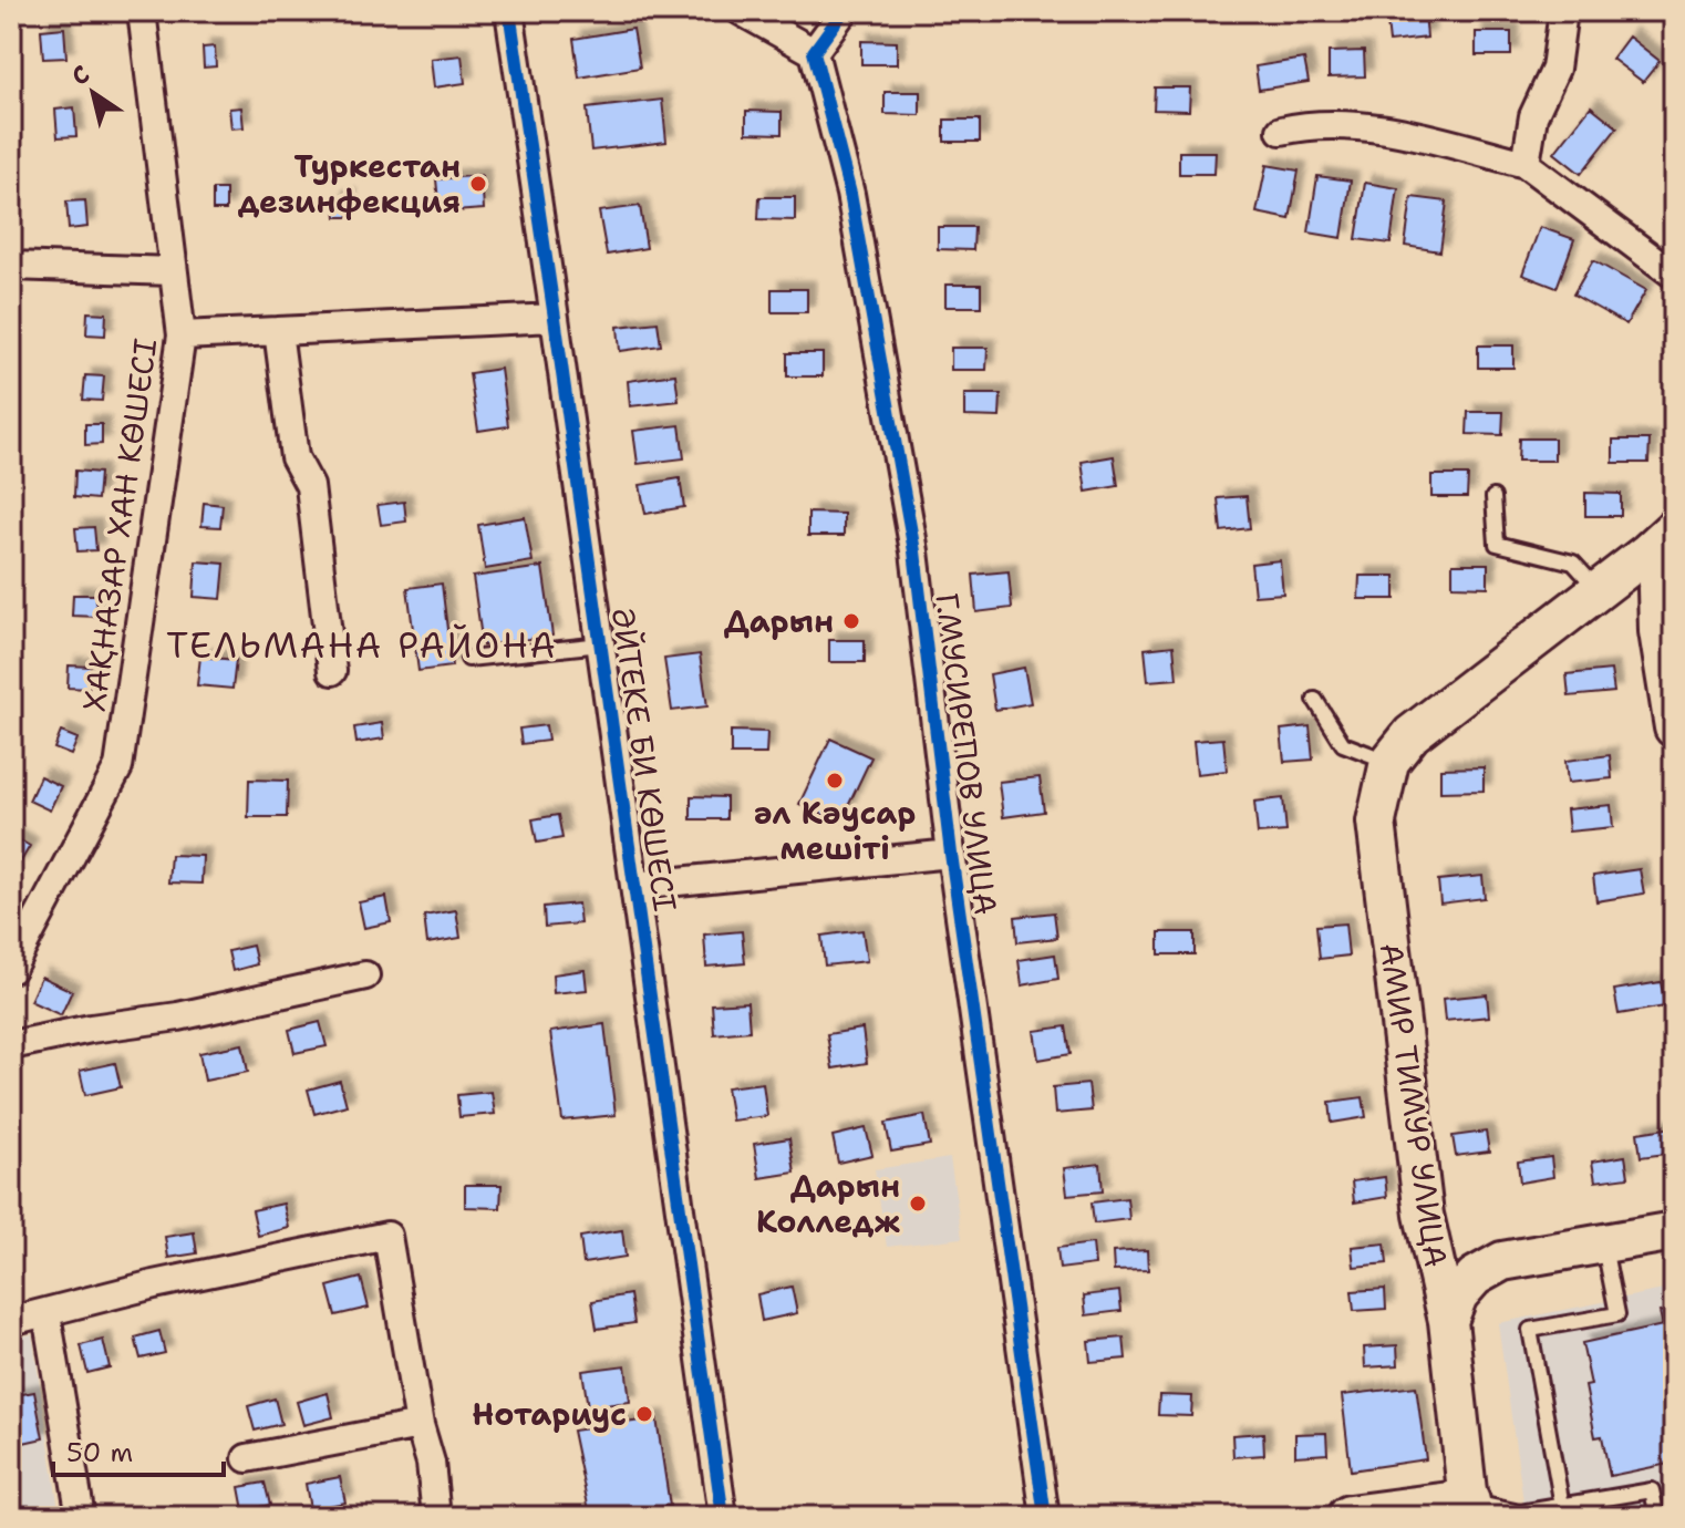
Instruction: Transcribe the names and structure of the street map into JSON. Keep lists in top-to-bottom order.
{
  "streets": {
    "main road": ["АМИР ТИМУР УЛИЦА"],
    "street": ["ХАҚНАЗАР ХАН КӨШЕСІ", "Г.МУСИРЕПОВ УЛИЦА", "ӘЙТЕКЕ БИ КӨШЕСІ"]
  },
  "districts": ["ТЕЛЬМАНА РАЙОНА"],
  "places": [
    "Туркестан дезинфекция",
    "Дарын",
    "әл Кәусар мешіті",
    "Дарын Колледж",
    "Нотариус"
  ],
  "scale_bar": "50 m",
  "north": "top left"
}
